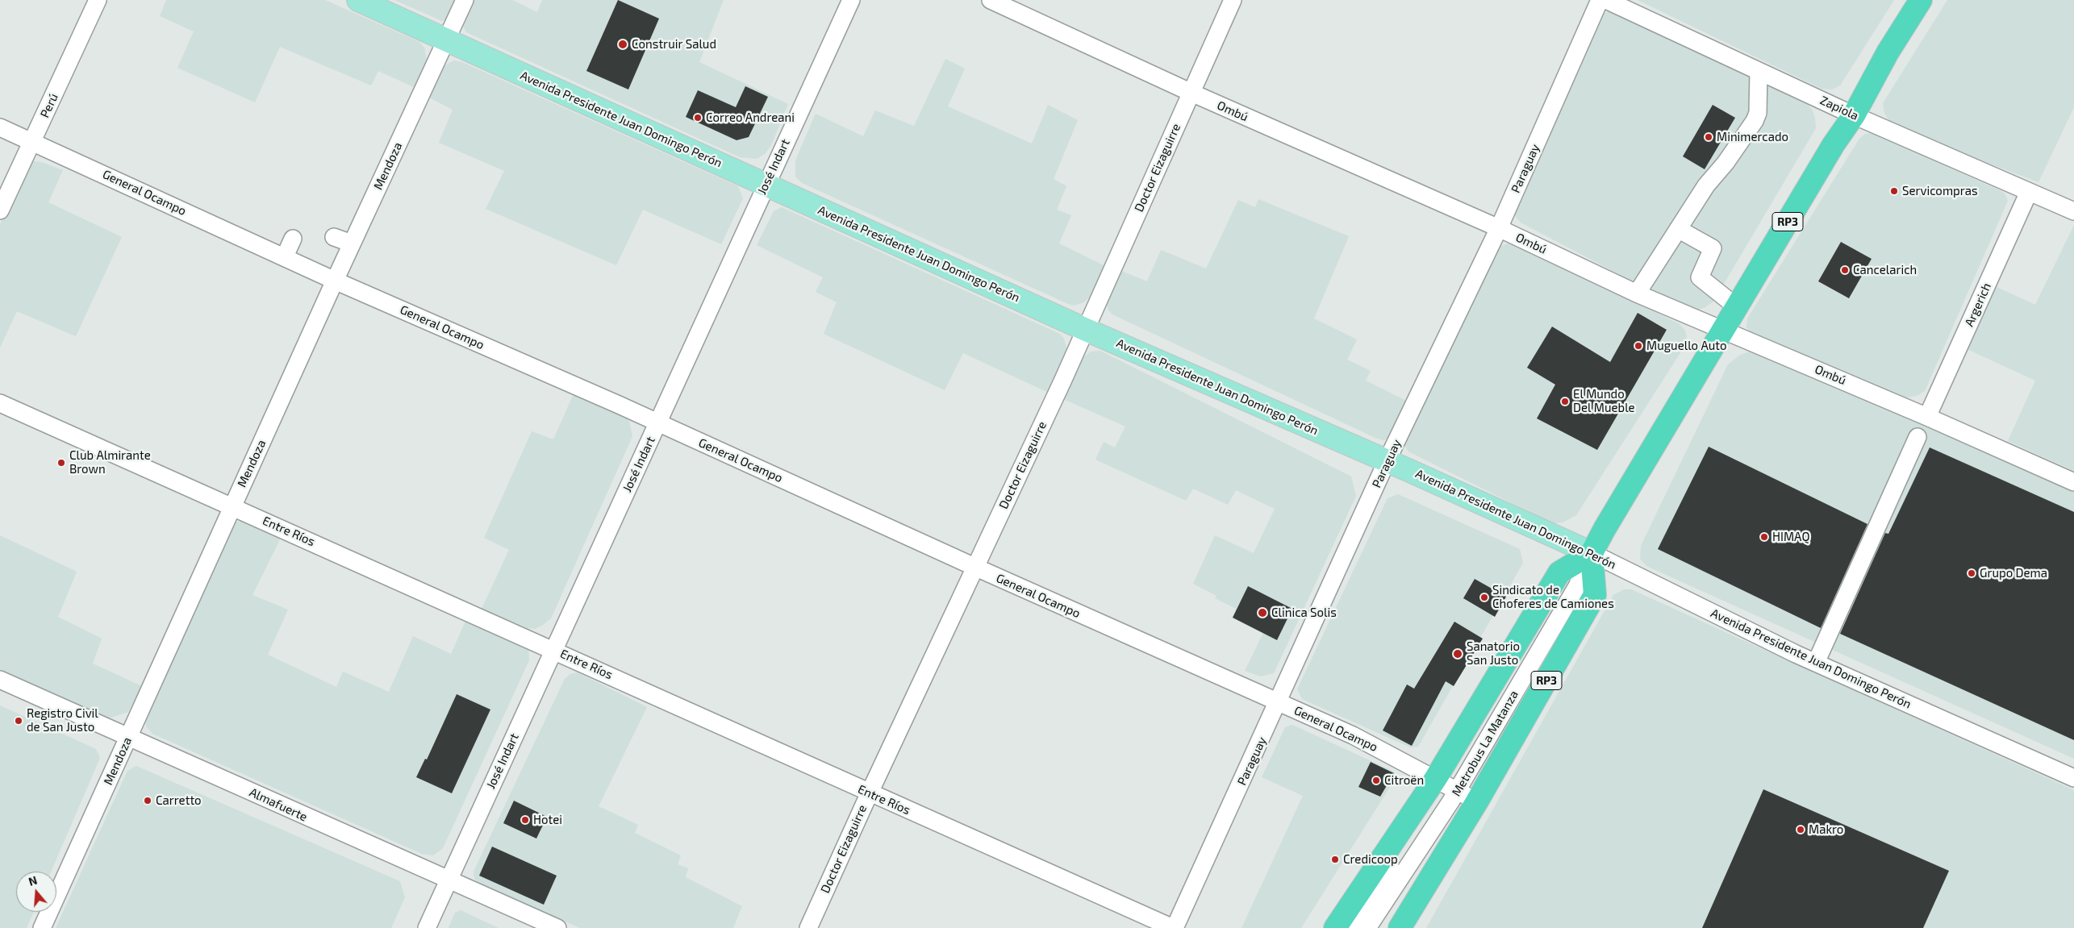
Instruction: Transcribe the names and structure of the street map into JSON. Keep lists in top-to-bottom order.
{
  "streets": {
    "highway": ["RP3"],
    "main road": ["Avenida Presidente Juan Domingo Perón"],
    "street": [
      "Perú",
      "Zapiola",
      "Ombú",
      "Mendoza",
      "José Indart",
      "Doctor Eizaguirre",
      "Paraguay",
      "General Ocampo",
      "Argerich",
      "Entre Ríos",
      "Metrobus La Matanza",
      "Almafuerte"
    ]
  },
  "crossings": [
    ["Perú", "General Ocampo"],
    ["Zapiola", "RP3"],
    ["Zapiola", "Argerich"],
    ["Ombú", "Doctor Eizaguirre"],
    ["Ombú", "Paraguay"],
    ["Ombú", "RP3"],
    ["Ombú", "Argerich"],
    ["Avenida Presidente Juan Domingo Perón", "Mendoza"],
    ["Avenida Presidente Juan Domingo Perón", "José Indart"],
    ["Avenida Presidente Juan Domingo Perón", "Doctor Eizaguirre"],
    ["Avenida Presidente Juan Domingo Perón", "Paraguay"],
    ["Avenida Presidente Juan Domingo Perón", "RP3"],
    ["Avenida Presidente Juan Domingo Perón", "Metrobus La Matanza"],
    ["Mendoza", "General Ocampo"],
    ["Mendoza", "Entre Ríos"],
    ["Mendoza", "Almafuerte"],
    ["José Indart", "General Ocampo"],
    ["José Indart", "Entre Ríos"],
    ["José Indart", "Almafuerte"],
    ["Doctor Eizaguirre", "General Ocampo"],
    ["Doctor Eizaguirre", "Entre Ríos"],
    ["Paraguay", "General Ocampo"],
    ["Paraguay", "Entre Ríos"],
    ["General Ocampo", "RP3"],
    ["General Ocampo", "Metrobus La Matanza"],
    ["RP3", "Metrobus La Matanza"]
  ],
  "places": [
    "Construir Salud",
    "Correo Andreani",
    "Minimercado",
    "Servicompras",
    "Cancelarich",
    "Muguello Auto",
    "El Mundo Del Mueble",
    "Club Almirante Brown",
    "HIMAQ",
    "Grupo Dema",
    "Sindicato de Choferes de Camiones",
    "Clinica Solis",
    "Sanatorio San Justo",
    "Registro Civil de San Justo",
    "Citroën",
    "Carretto",
    "Hotei",
    "Makro",
    "Credicoop"
  ],
  "north": "top"
}
